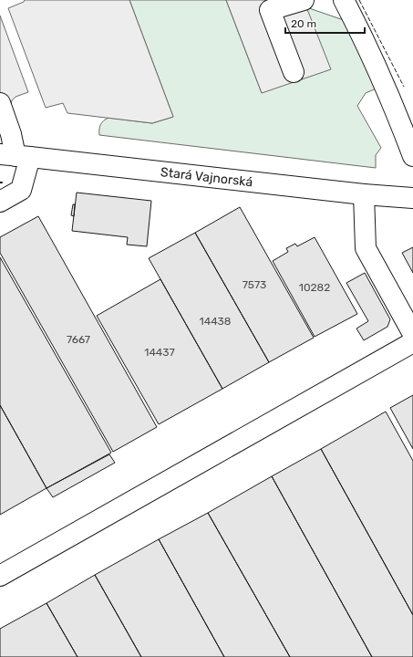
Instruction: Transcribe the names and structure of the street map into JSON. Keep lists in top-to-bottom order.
{
  "streets": {
    "street": ["Stará Vajnorská"]
  },
  "house_numbers": [
    "7573",
    "10282",
    "14438",
    "7667",
    "14437"
  ],
  "scale_bar": "20 m"
}
